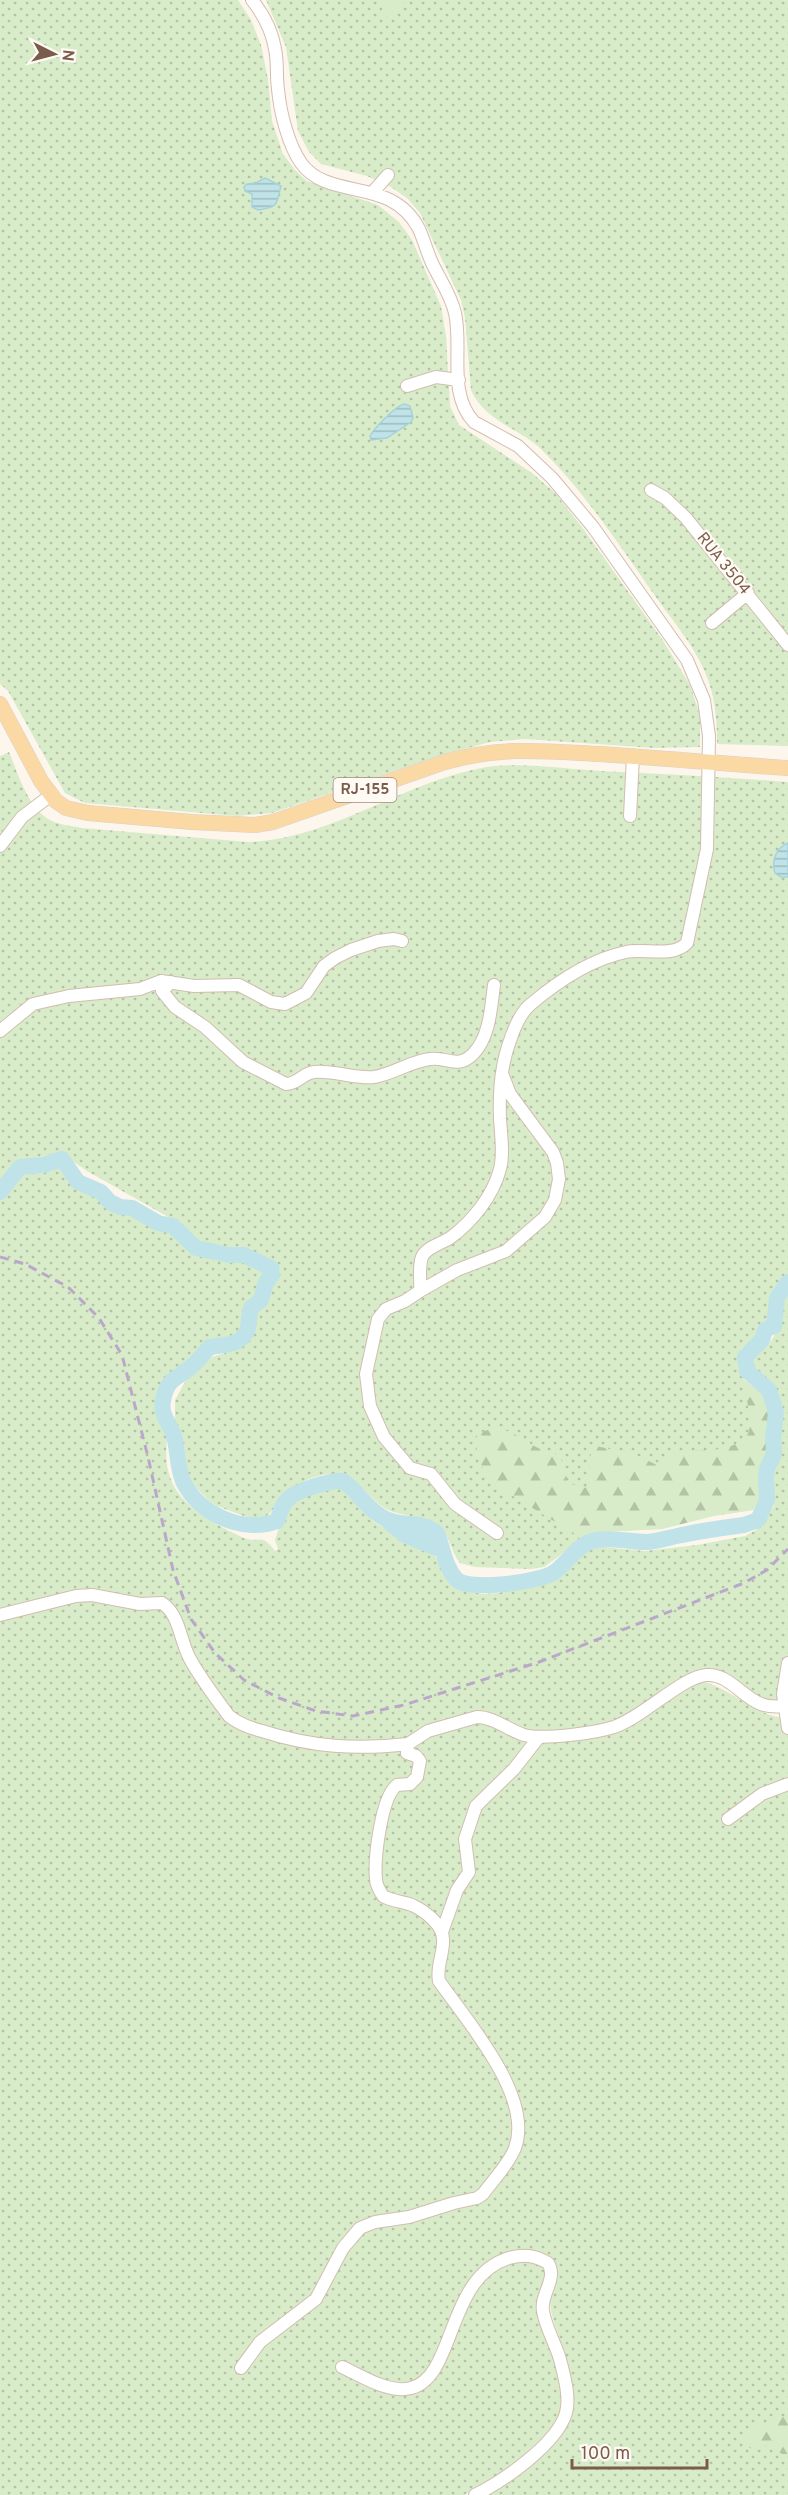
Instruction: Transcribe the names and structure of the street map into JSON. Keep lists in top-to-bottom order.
{
  "streets": {
    "main road": ["RJ-155"],
    "street": ["RUA 3504"]
  },
  "scale_bar": "100 m",
  "north": "right"
}
